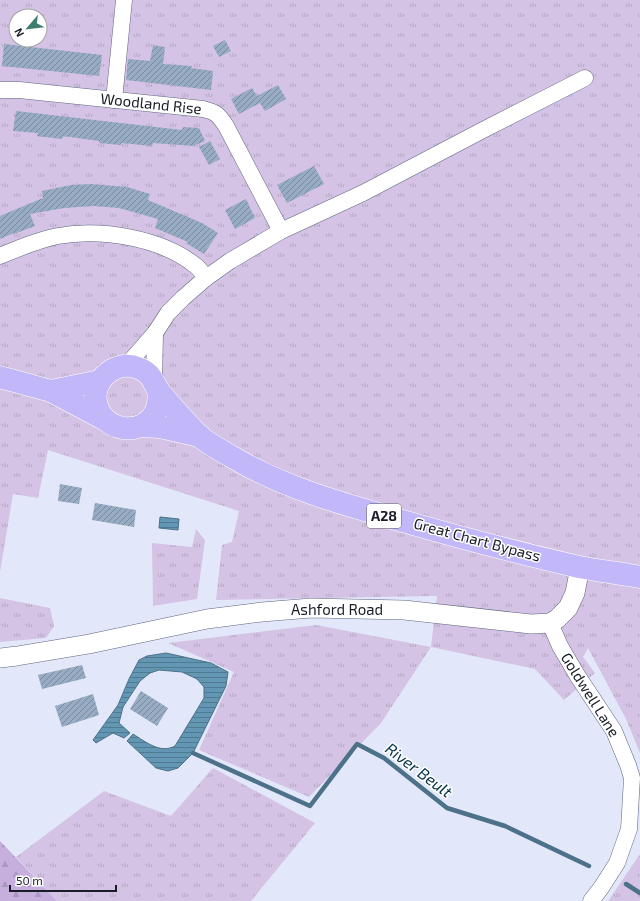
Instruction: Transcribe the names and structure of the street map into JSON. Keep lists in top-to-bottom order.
{
  "streets": {
    "main road": ["A28", "Great Chart Bypass"],
    "street": ["Woodland Rise", "Ashford Road", "Goldwell Lane"]
  },
  "crossings": [
    ["A28", "Great Chart Bypass"],
    ["Ashford Road", "Goldwell Lane"]
  ],
  "water": ["River Beult"],
  "scale_bar": "50 m",
  "north": "bottom left"
}
